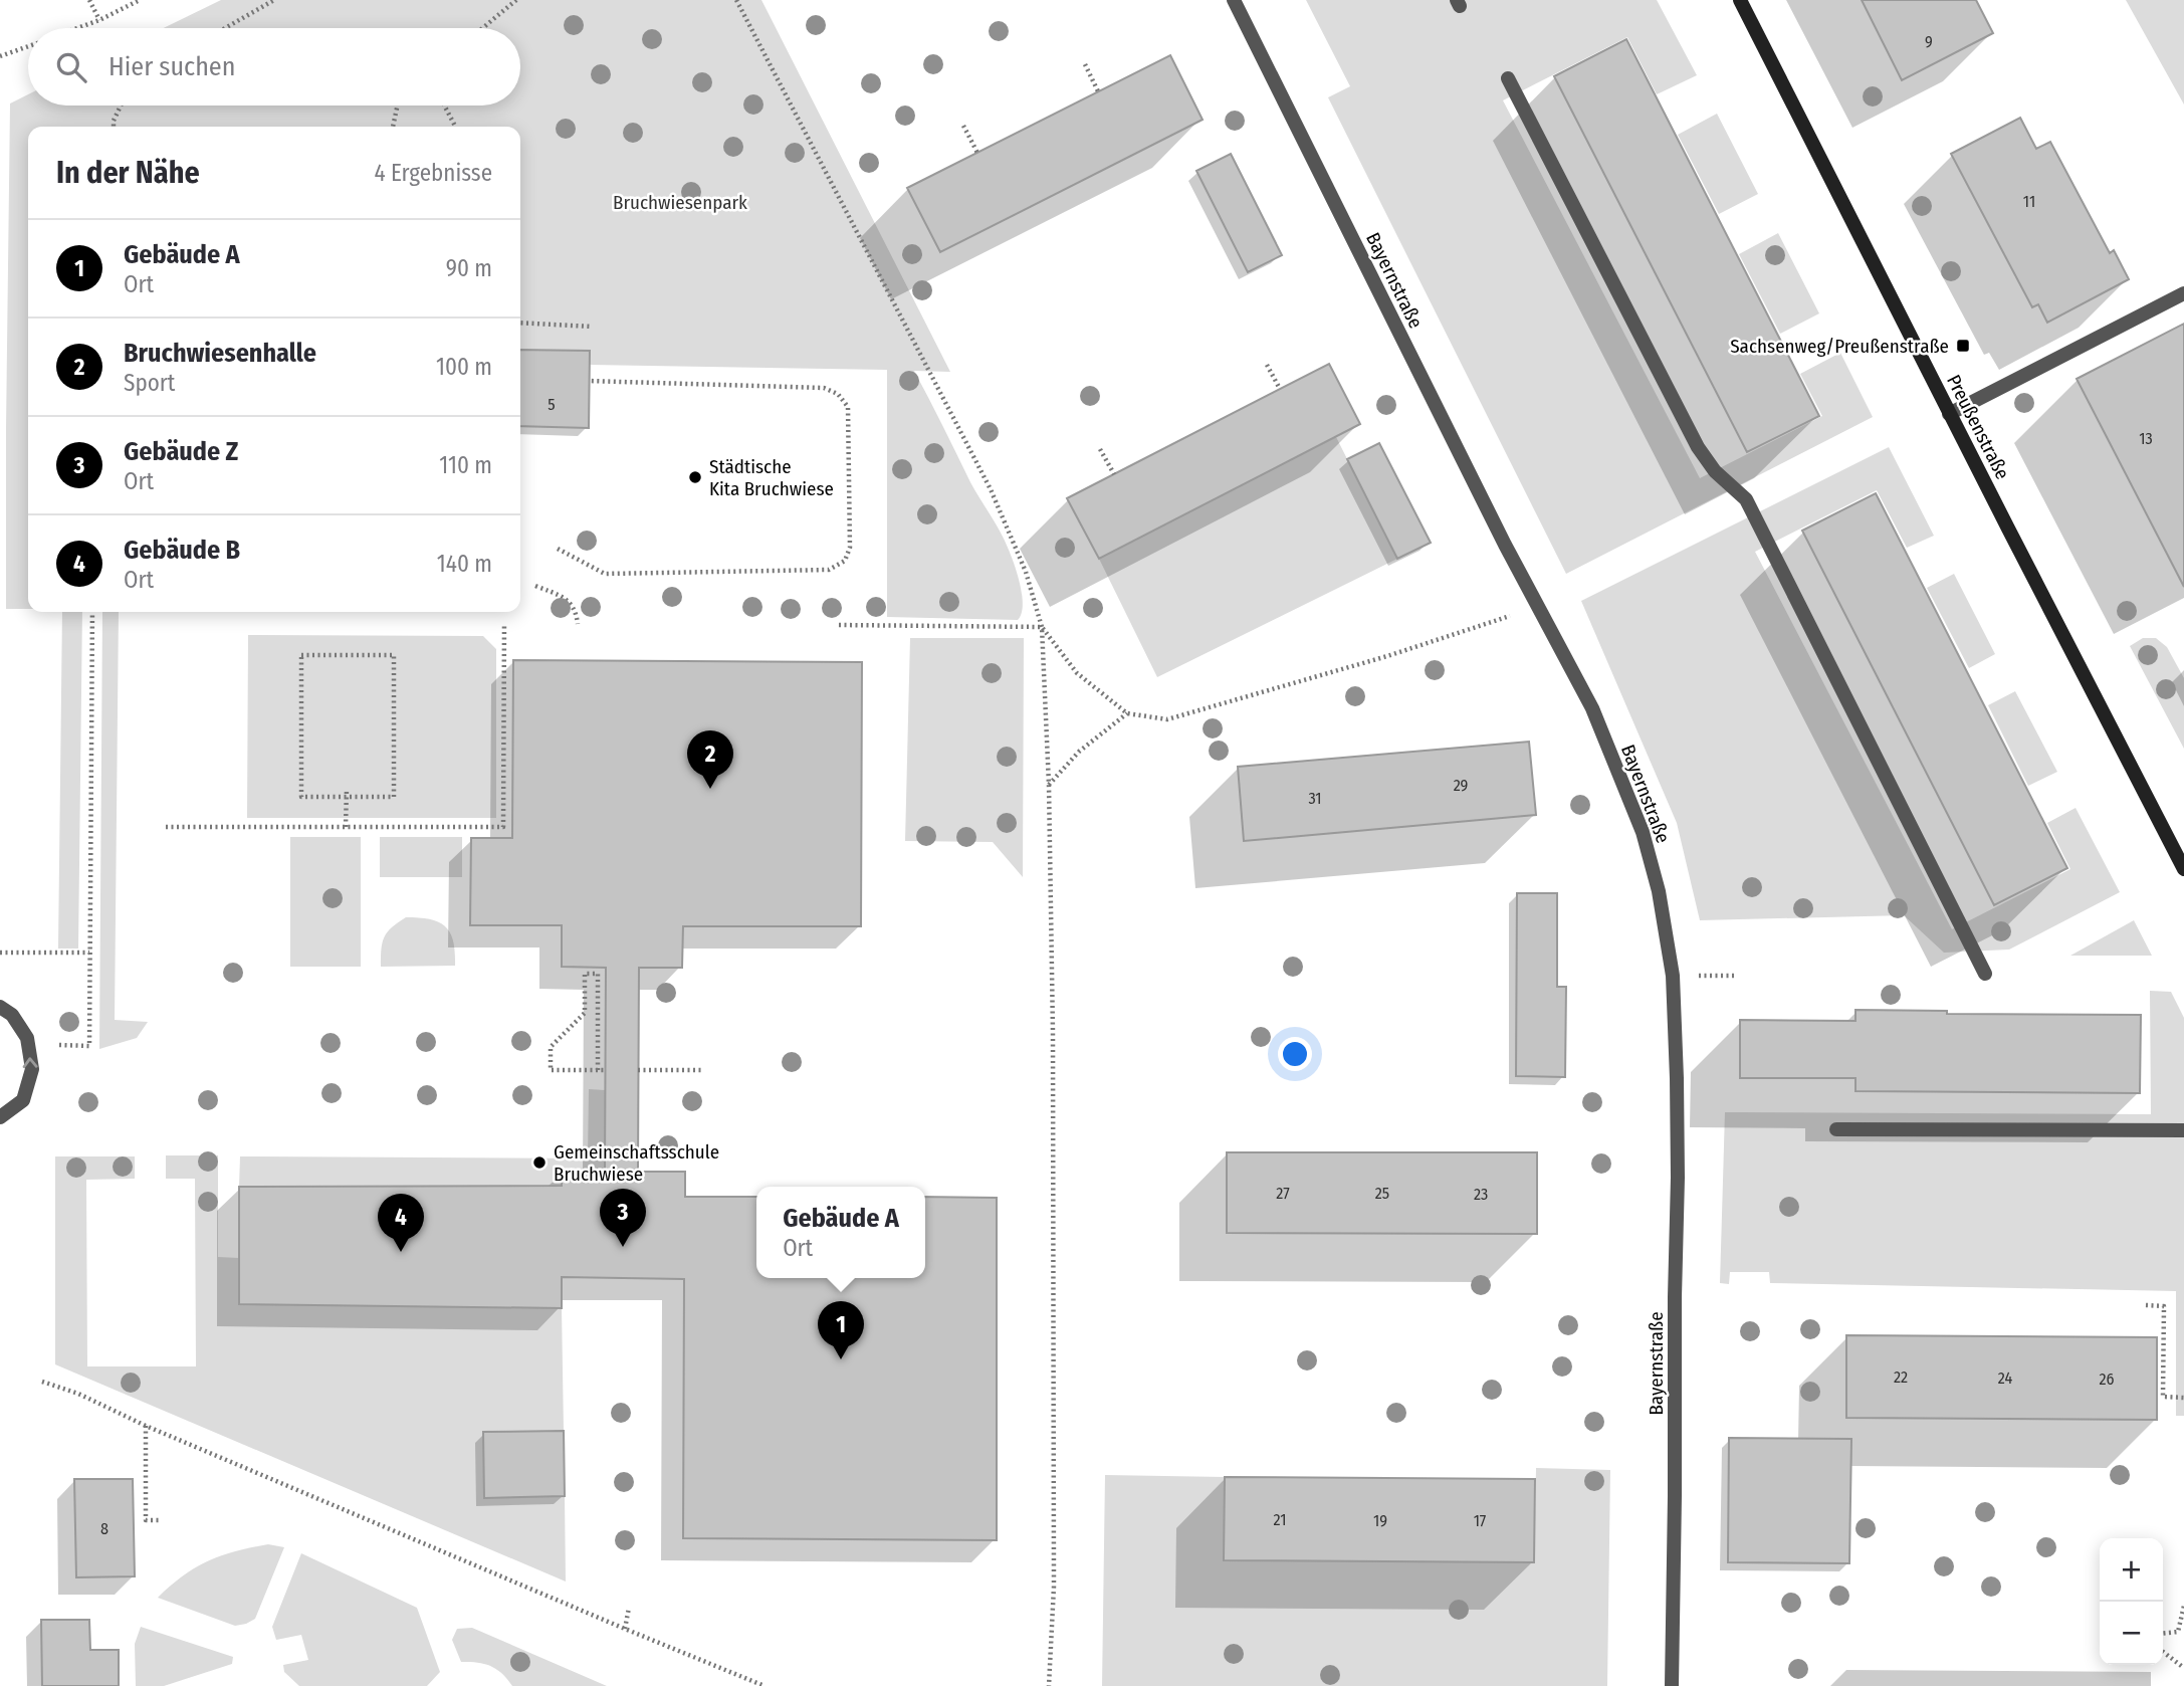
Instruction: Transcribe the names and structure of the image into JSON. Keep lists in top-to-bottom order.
{
  "streets": {
    "street": ["Bayernstraße", "Preußenstraße"]
  },
  "parks": ["Bruchwiesenpark"],
  "places": {
    "transit": ["Sachsenweg/Preußenstraße"],
    "other": ["Städtische Kita Bruchwiese", "Gemeinschaftsschule Bruchwiese"]
  },
  "house_numbers": [
    "9",
    "11",
    "5",
    "13",
    "29",
    "31",
    "27",
    "25",
    "23",
    "22",
    "24",
    "26",
    "21",
    "19",
    "17",
    "8"
  ],
  "page": {
    "search": "Hier suchen",
    "heading": ["In der Nähe", "4 Ergebnisse"],
    "list": [
      {
        "mark": "1",
        "name": "Gebäude A",
        "note": "Ort",
        "value": "90 m"
      },
      {
        "mark": "2",
        "name": "Bruchwiesenhalle",
        "note": "Sport",
        "value": "100 m"
      },
      {
        "mark": "3",
        "name": "Gebäude Z",
        "note": "Ort",
        "value": "110 m"
      },
      {
        "mark": "4",
        "name": "Gebäude B",
        "note": "Ort",
        "value": "140 m"
      }
    ],
    "pins": [
      "2",
      "3",
      "4",
      "1"
    ],
    "popup": ["Gebäude A", "Ort"],
    "map_buttons": ["+", "−"]
  }
}
